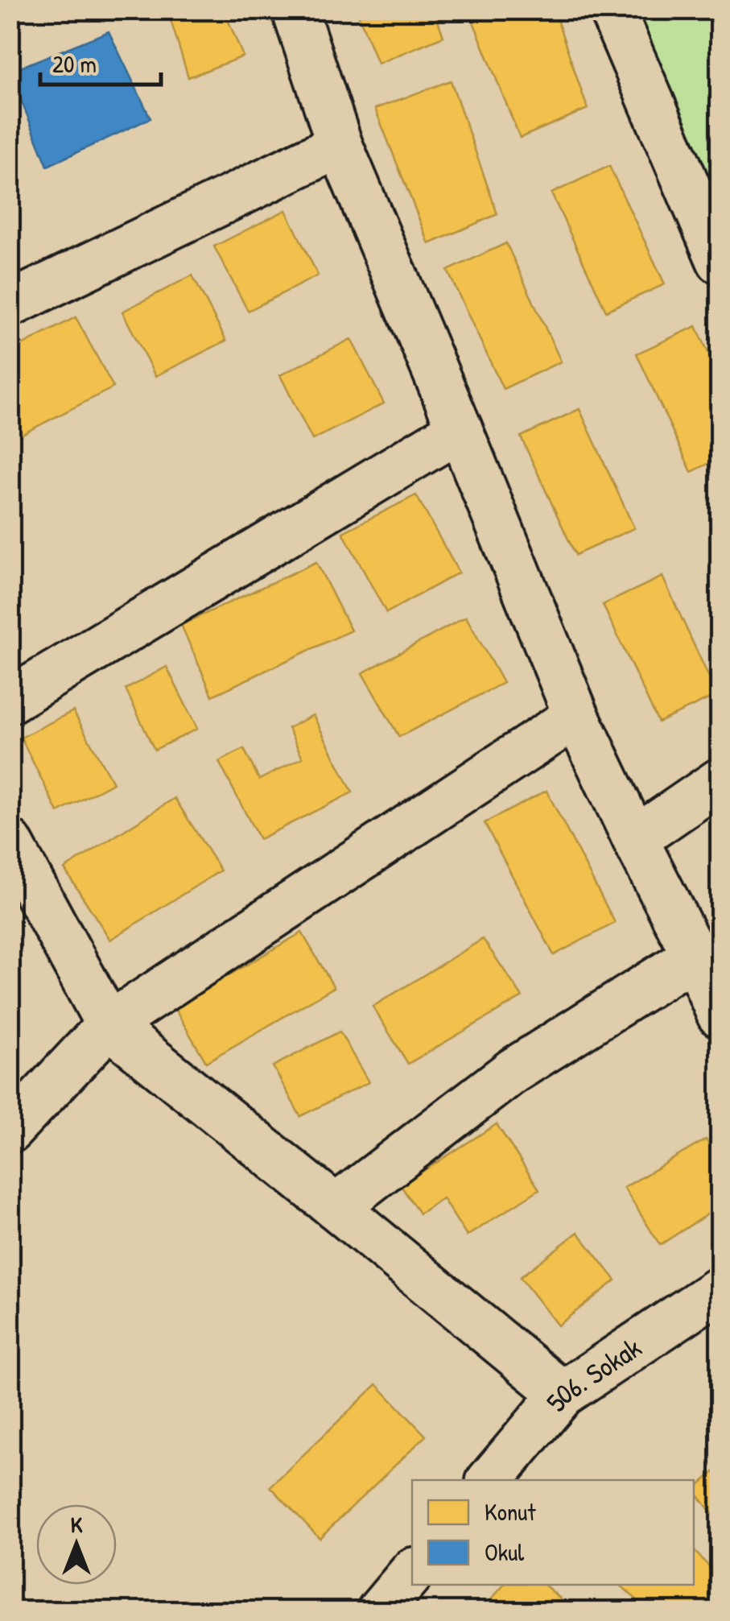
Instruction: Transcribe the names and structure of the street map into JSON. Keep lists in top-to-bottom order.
{
  "streets": {
    "street": ["506. Sokak"]
  },
  "legend": ["Konut", "Okul"],
  "scale_bar": "20 m",
  "north": "top"
}
